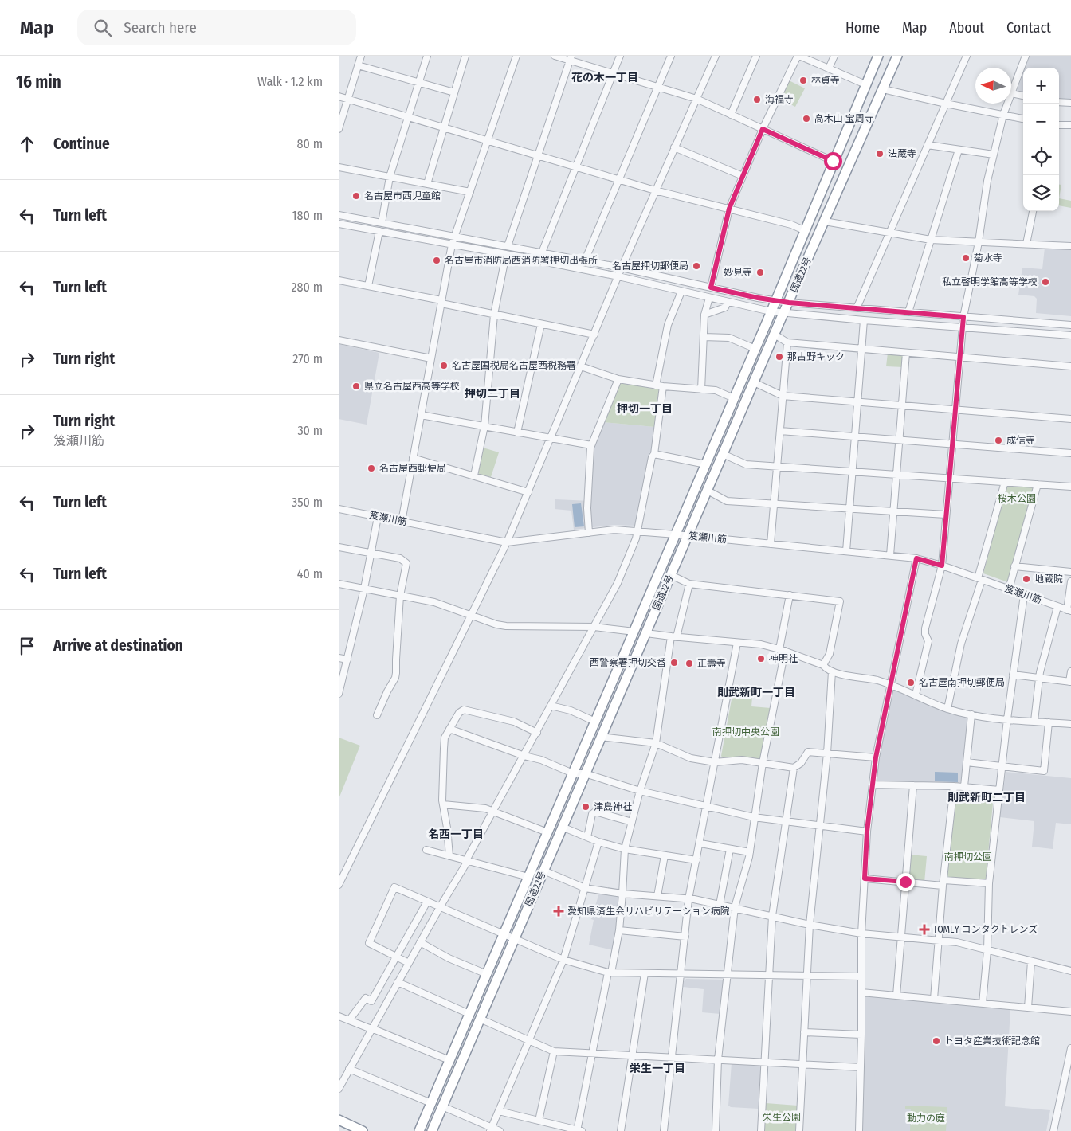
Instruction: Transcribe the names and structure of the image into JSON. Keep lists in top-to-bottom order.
{
  "streets": {
    "highway": ["国道22号"],
    "street": ["笈瀬川筋"]
  },
  "crossings": [
    ["国道22号", "笈瀬川筋"]
  ],
  "districts": [
    "花の木一丁目",
    "押切二丁目",
    "押切一丁目",
    "則武新町一丁目",
    "則武新町二丁目",
    "名西一丁目",
    "栄生一丁目"
  ],
  "parks": [
    "桜木公園",
    "南押切中央公園",
    "南押切公園",
    "栄生公園",
    "動力の庭"
  ],
  "places": {
    "other": [
      "林貞寺",
      "海福寺",
      "高木山 宝周寺",
      "法蔵寺",
      "名古屋市西児童館",
      "菊水寺",
      "名古屋市消防局西消防署押切出張所",
      "名古屋押切郵便局",
      "妙見寺",
      "私立啓明学館高等学校",
      "那古野キック",
      "名古屋国税局名古屋西税務署",
      "県立名古屋西高等学校",
      "成信寺",
      "名古屋西郵便局",
      "地蔵院",
      "神明社",
      "西警察署押切交番",
      "正壽寺",
      "名古屋南押切郵便局",
      "津島神社",
      "トヨタ産業技術記念館"
    ],
    "health": ["愛知県済生会リハビリテーション病院", "TOMEY コンタクトレンズ"]
  },
  "north": "left",
  "page": {
    "header": "Map",
    "search": "Search here",
    "nav": [
      "Home",
      "Map",
      "About",
      "Contact"
    ],
    "heading": ["16 min", "Walk · 1.2 km"],
    "map_buttons": ["+", "−"],
    "list": [
      ["Continue", "80 m"],
      ["Turn left", "180 m"],
      ["Turn left", "280 m"],
      ["Turn right", "270 m"],
      ["Turn right", "笈瀬川筋", "30 m"],
      ["Turn left", "350 m"],
      ["Turn left", "40 m"],
      "Arrive at destination"
    ]
  }
}
